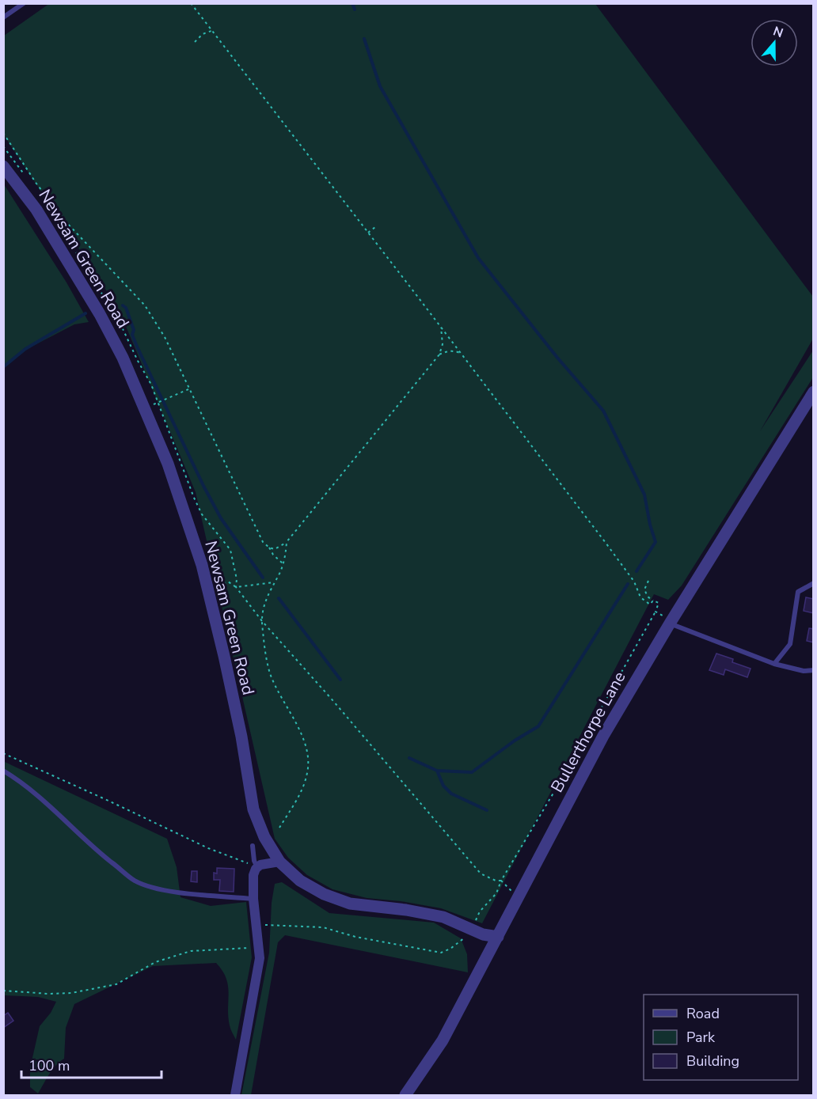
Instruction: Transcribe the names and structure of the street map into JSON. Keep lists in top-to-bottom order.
{
  "streets": {
    "street": ["Newsam Green Road", "Bullerthorpe Lane"]
  },
  "crossings": [
    ["Newsam Green Road", "Bullerthorpe Lane"]
  ],
  "legend": ["Road", "Park", "Building"],
  "scale_bar": "100 m",
  "north": "top"
}
